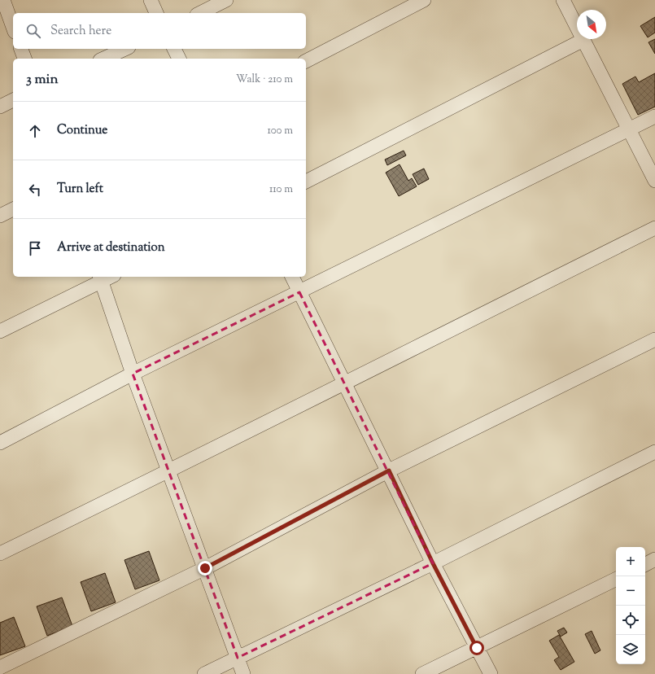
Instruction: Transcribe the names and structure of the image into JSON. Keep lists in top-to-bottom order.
{
  "north": "bottom right",
  "page": {
    "search": "Search here",
    "heading": ["3 min", "Walk · 210 m"],
    "list": [
      ["Continue", "100 m"],
      ["Turn left", "110 m"],
      "Arrive at destination"
    ],
    "map_buttons": ["+", "−"]
  }
}
